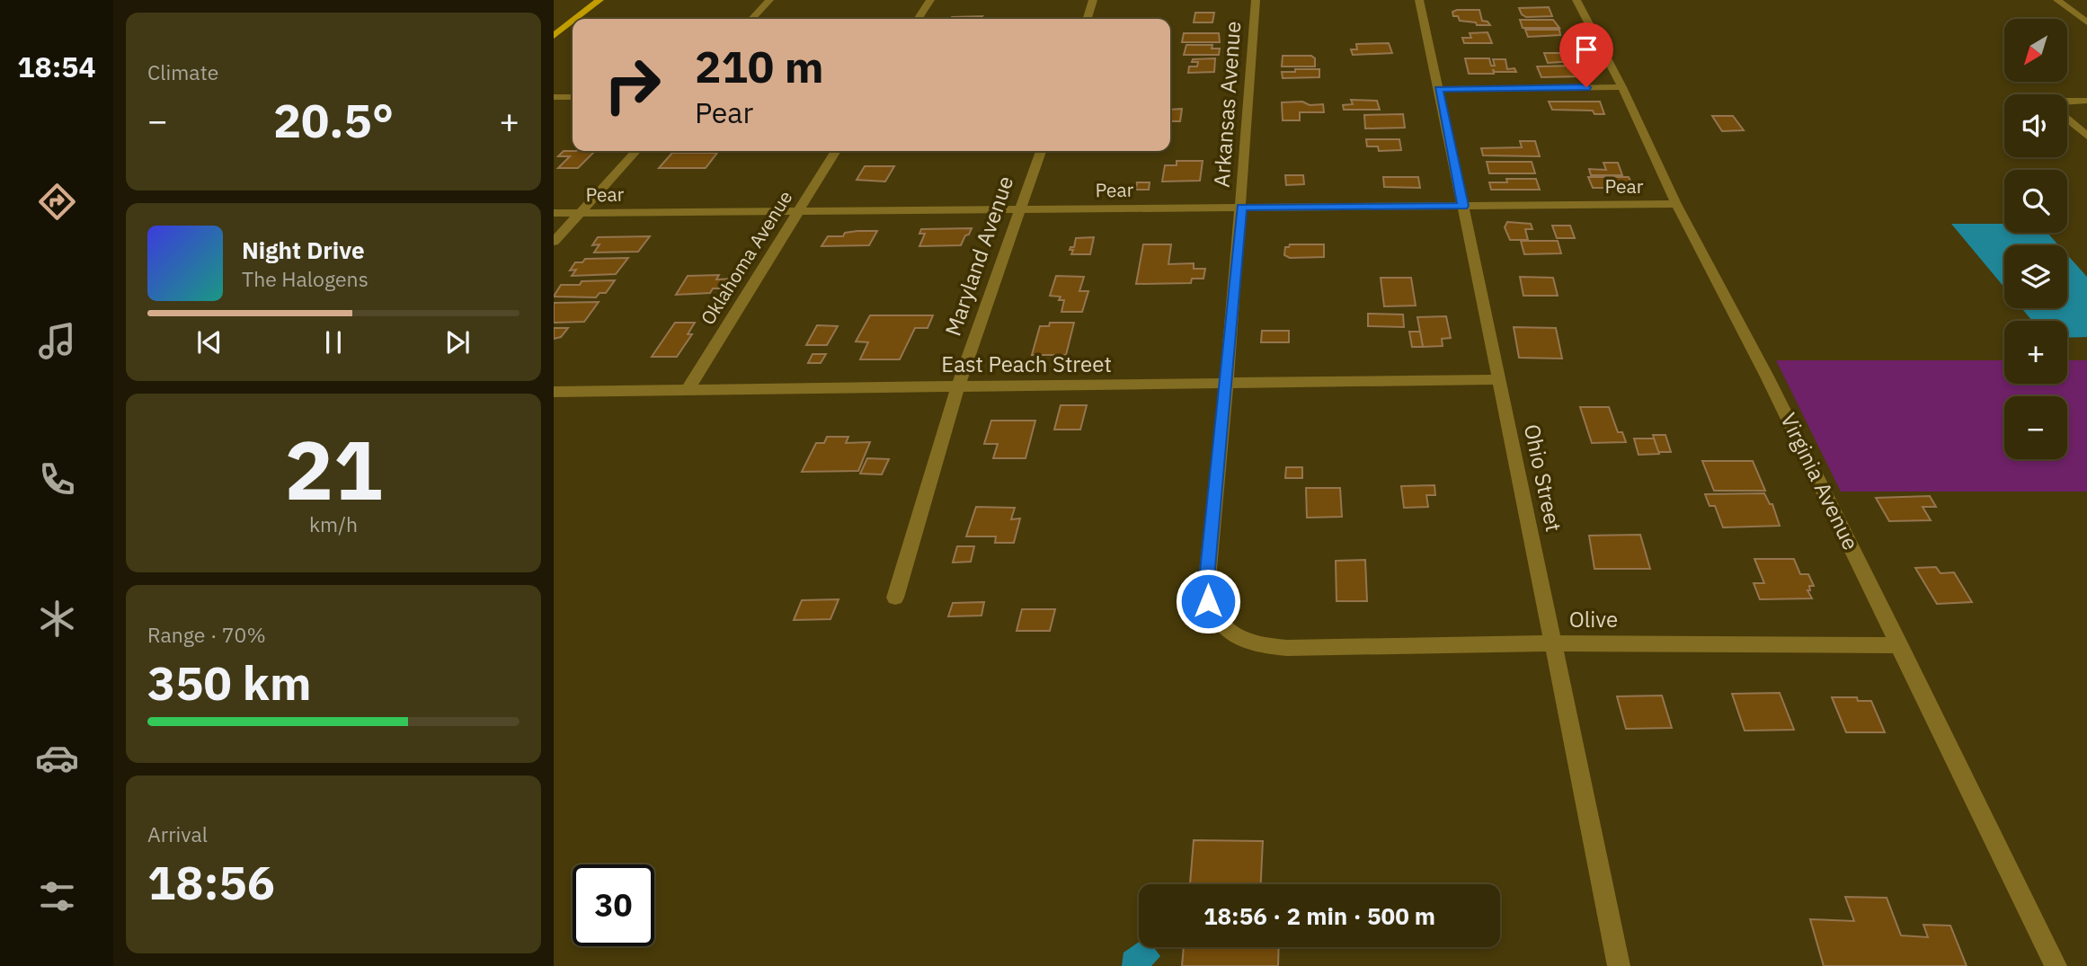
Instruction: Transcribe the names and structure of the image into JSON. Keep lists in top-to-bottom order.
{
  "streets": {
    "street": [
      "Arkansas Avenue",
      "Pear",
      "Maryland Avenue",
      "Oklahoma Avenue",
      "East Peach Street",
      "Ohio Street",
      "Virginia Avenue",
      "Olive"
    ]
  },
  "crossings": [
    ["Arkansas Avenue", "Pear"],
    ["Arkansas Avenue", "East Peach Street"],
    ["Arkansas Avenue", "Olive"],
    ["Pear", "Maryland Avenue"],
    ["Pear", "Oklahoma Avenue"],
    ["Pear", "Ohio Street"],
    ["Pear", "Virginia Avenue"],
    ["Maryland Avenue", "East Peach Street"],
    ["Oklahoma Avenue", "East Peach Street"],
    ["East Peach Street", "Ohio Street"],
    ["Ohio Street", "Olive"],
    ["Virginia Avenue", "Olive"]
  ],
  "north": "bottom left",
  "page": {
    "tabs": "18:54",
    "tile": [
      "Climate",
      ["21", "km/h"],
      ["Range · 70%", "350 km"],
      ["Arrival", "18:56"]
    ],
    "map_buttons": ["+", "−"],
    "turn": ["210 m", "Pear"],
    "heat": ["−", "20.5°", "+"],
    "song": ["Night Drive", "The Halogens"],
    "limit": "30",
    "trip": "18:56 · 2 min · 500 m"
  }
}
